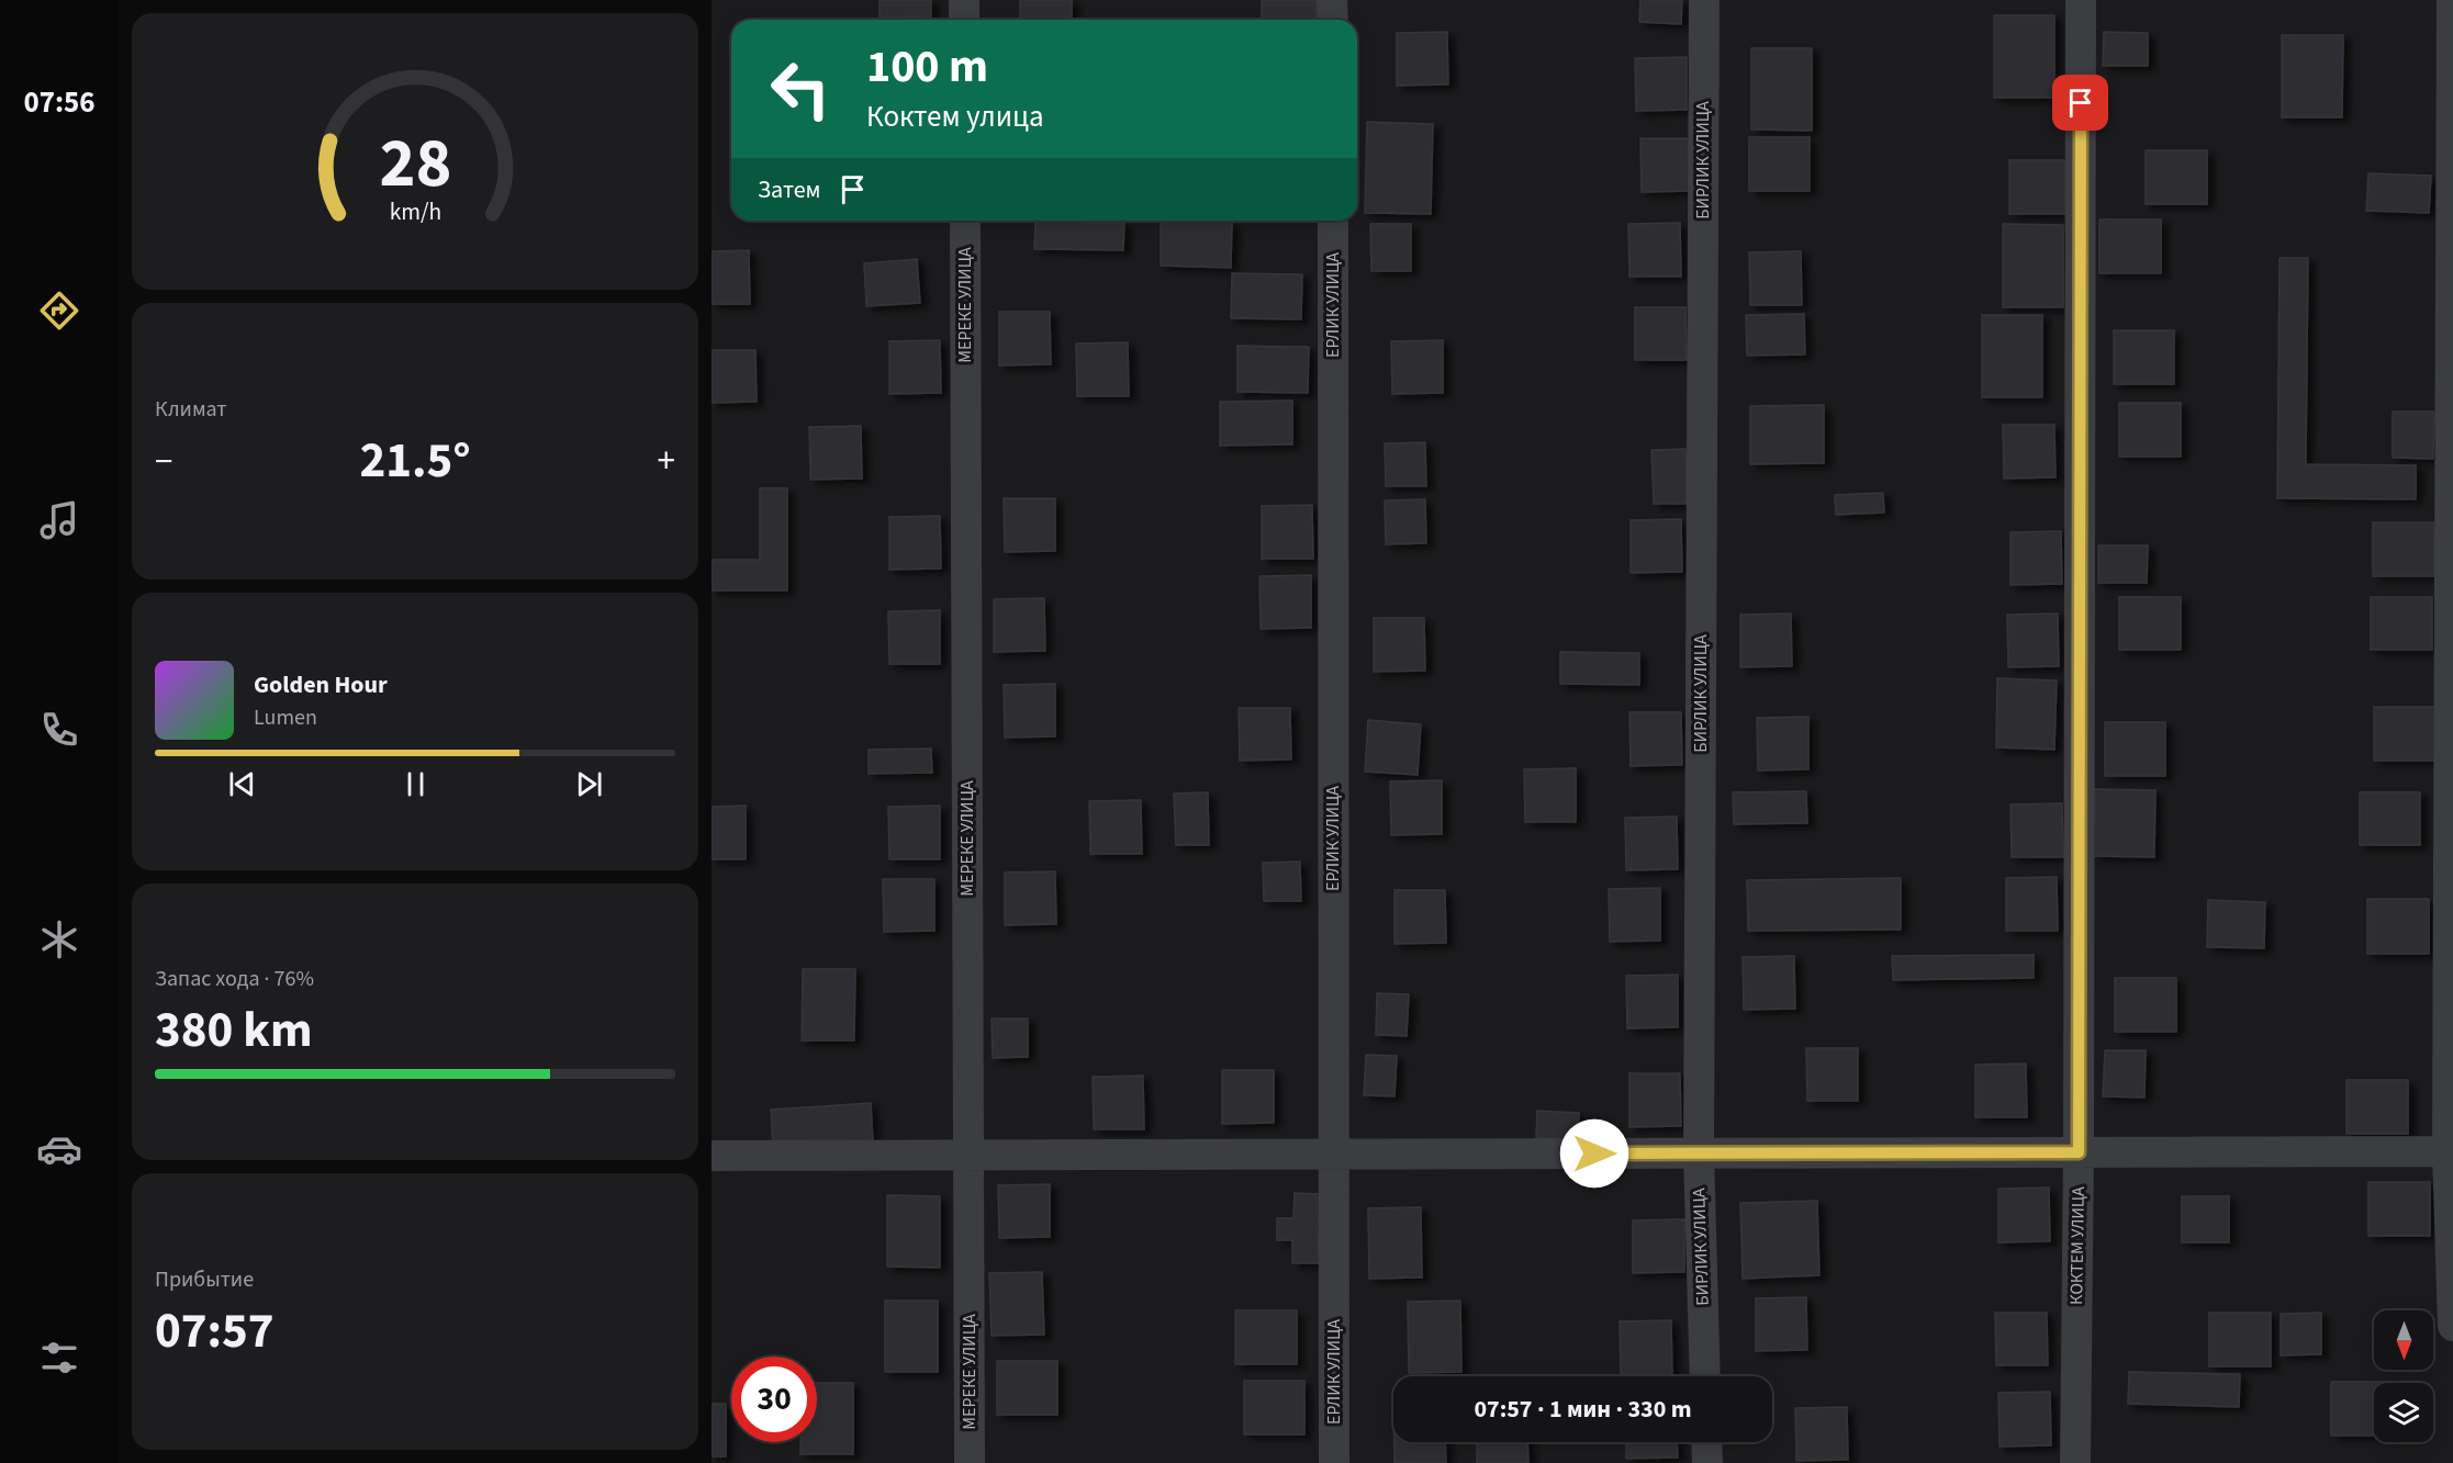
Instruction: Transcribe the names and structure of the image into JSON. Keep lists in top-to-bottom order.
{
  "streets": {
    "street": [
      "БИРЛИК УЛИЦА",
      "МЕРЕКЕ УЛИЦА",
      "ЕРЛИК УЛИЦА",
      "КОКТЕМ УЛИЦА"
    ]
  },
  "north": "bottom",
  "page": {
    "tabs": "07:56",
    "turn": ["100 m", "Коктем улица"],
    "then": "Затем",
    "tile": [
      "Климат",
      ["Запас хода · 76%", "380 km"],
      ["Прибытие", "07:57"]
    ],
    "heat": ["−", "21.5°", "+"],
    "song": ["Golden Hour", "Lumen"],
    "limit": "30",
    "trip": "07:57 · 1 мин · 330 m",
    "gauge": ["28", "km/h"]
  }
}
